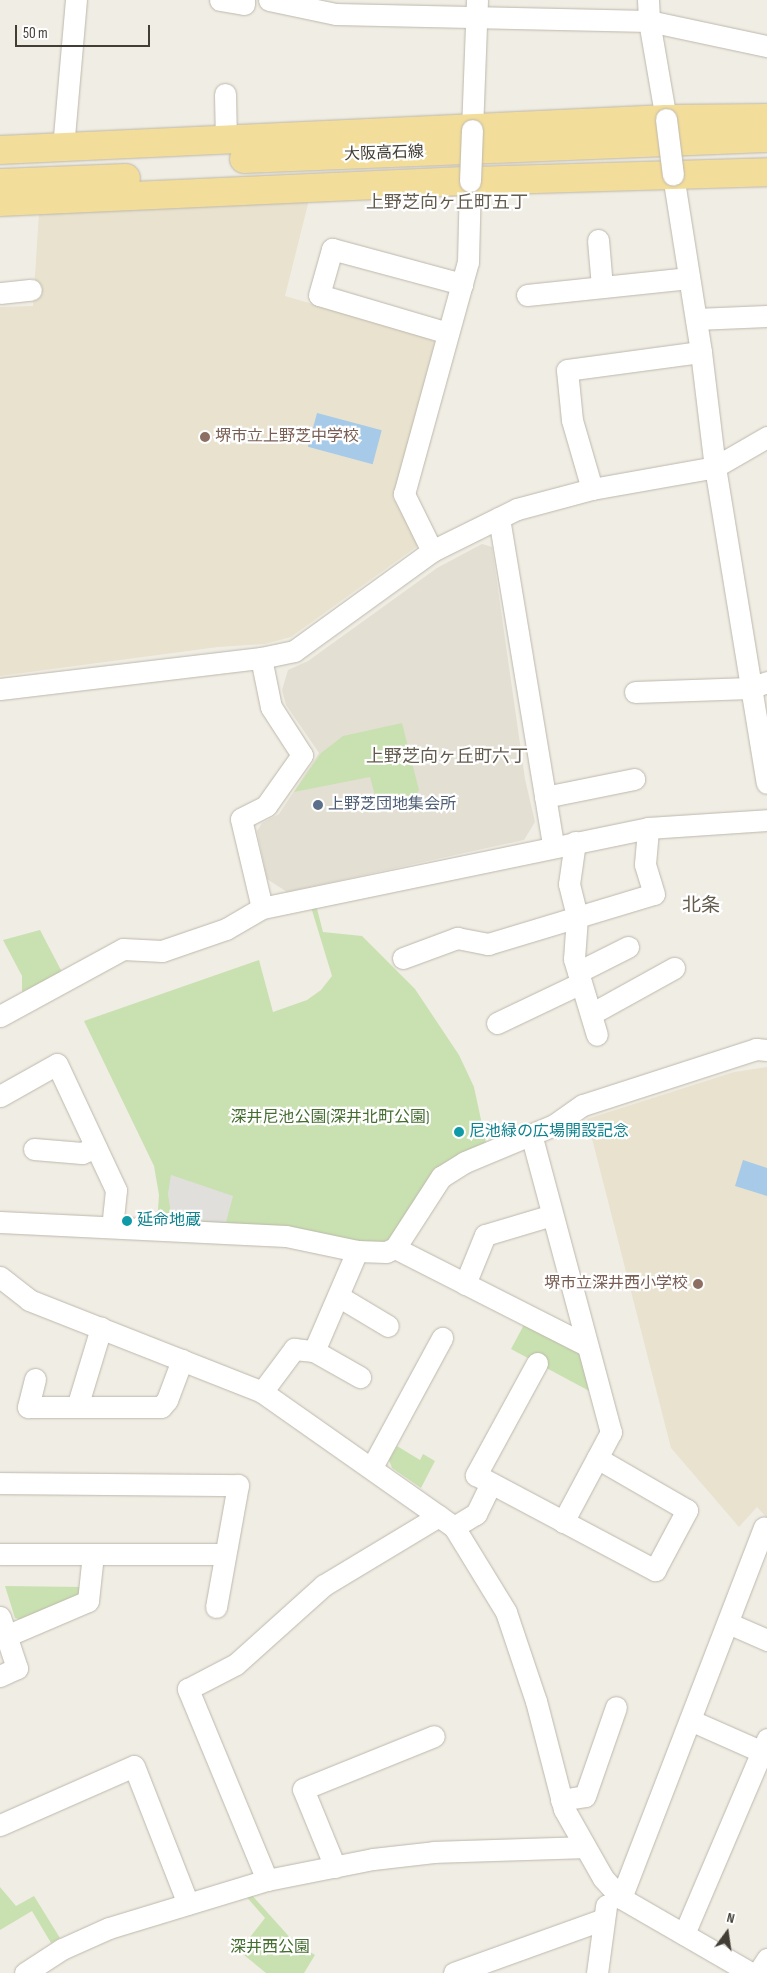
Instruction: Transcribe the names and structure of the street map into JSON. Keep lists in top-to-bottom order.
{
  "streets": {
    "main road": ["大阪高石線"]
  },
  "districts": ["上野芝向ヶ丘町五丁", "上野芝向ヶ丘町六丁", "北条"],
  "parks": ["深井尼池公園(深井北町公園)", "深井西公園"],
  "places": [
    "堺市立上野芝中学校",
    "上野芝団地集会所",
    "尼池緑の広場開設記念",
    "延命地蔵",
    "堺市立深井西小学校"
  ],
  "scale_bar": "50 m",
  "north": "top"
}
